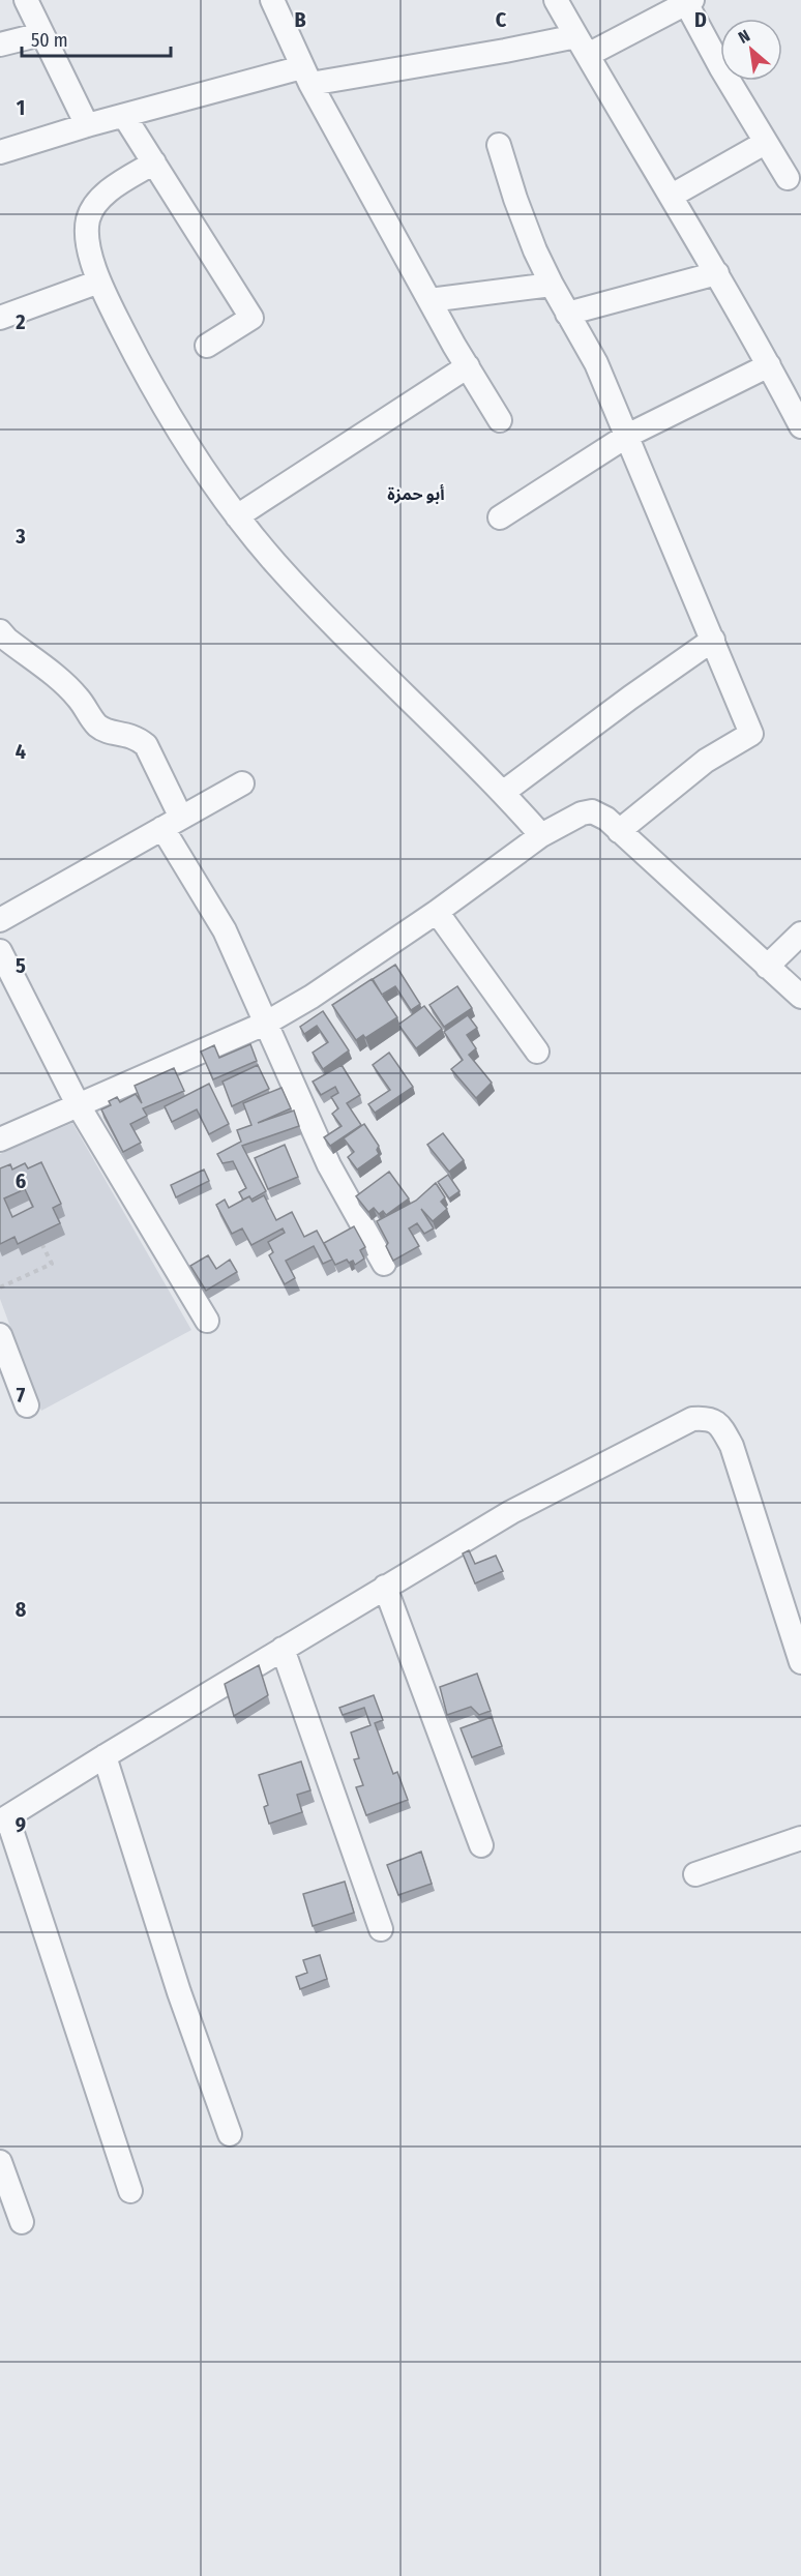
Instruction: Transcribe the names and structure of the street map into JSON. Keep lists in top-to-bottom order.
{
  "districts": ["أبو حمزة"],
  "scale_bar": "50 m",
  "north": "top left",
  "grid": {
    "columns": ["B", "C", "D"],
    "rows": [
      "1",
      "2",
      "3",
      "4",
      "5",
      "6",
      "7",
      "8",
      "9"
    ]
  }
}
